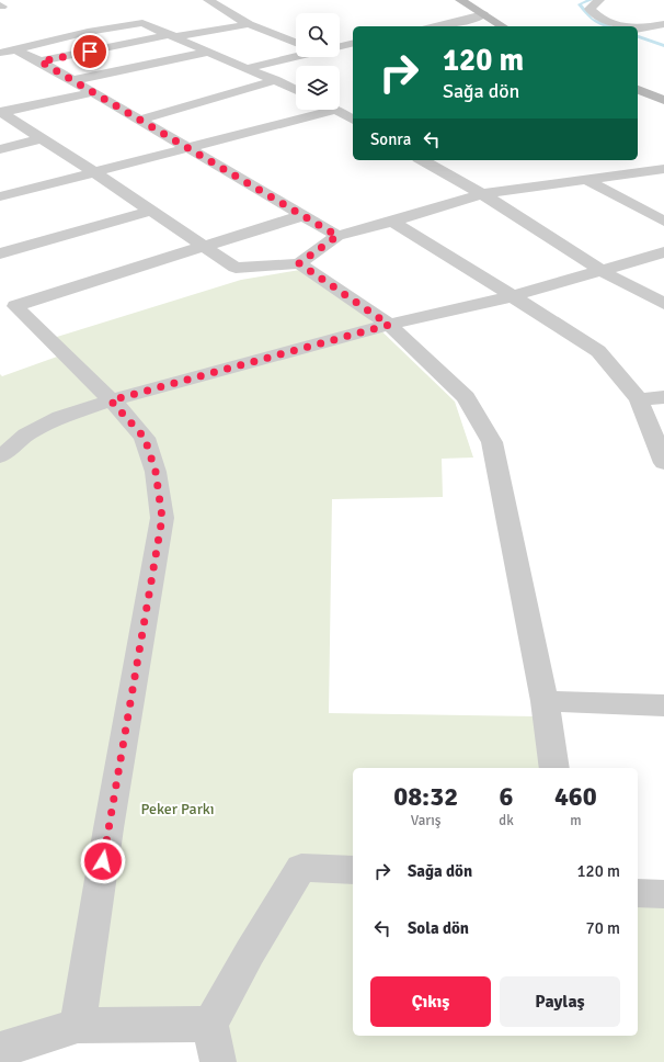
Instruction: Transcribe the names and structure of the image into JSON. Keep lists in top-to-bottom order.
{
  "parks": ["Peker Parkı"],
  "page": {
    "turn": ["120 m", "Sağa dön"],
    "then": "Sonra",
    "eta": [
      "08:32",
      "Varış",
      "6",
      "dk",
      "460",
      "m"
    ],
    "list": [
      {
        "name": "Sağa dön",
        "value": "120 m"
      },
      {
        "name": "Sola dön",
        "value": "70 m"
      }
    ],
    "buttons": ["Çıkış", "Paylaş"]
  }
}
